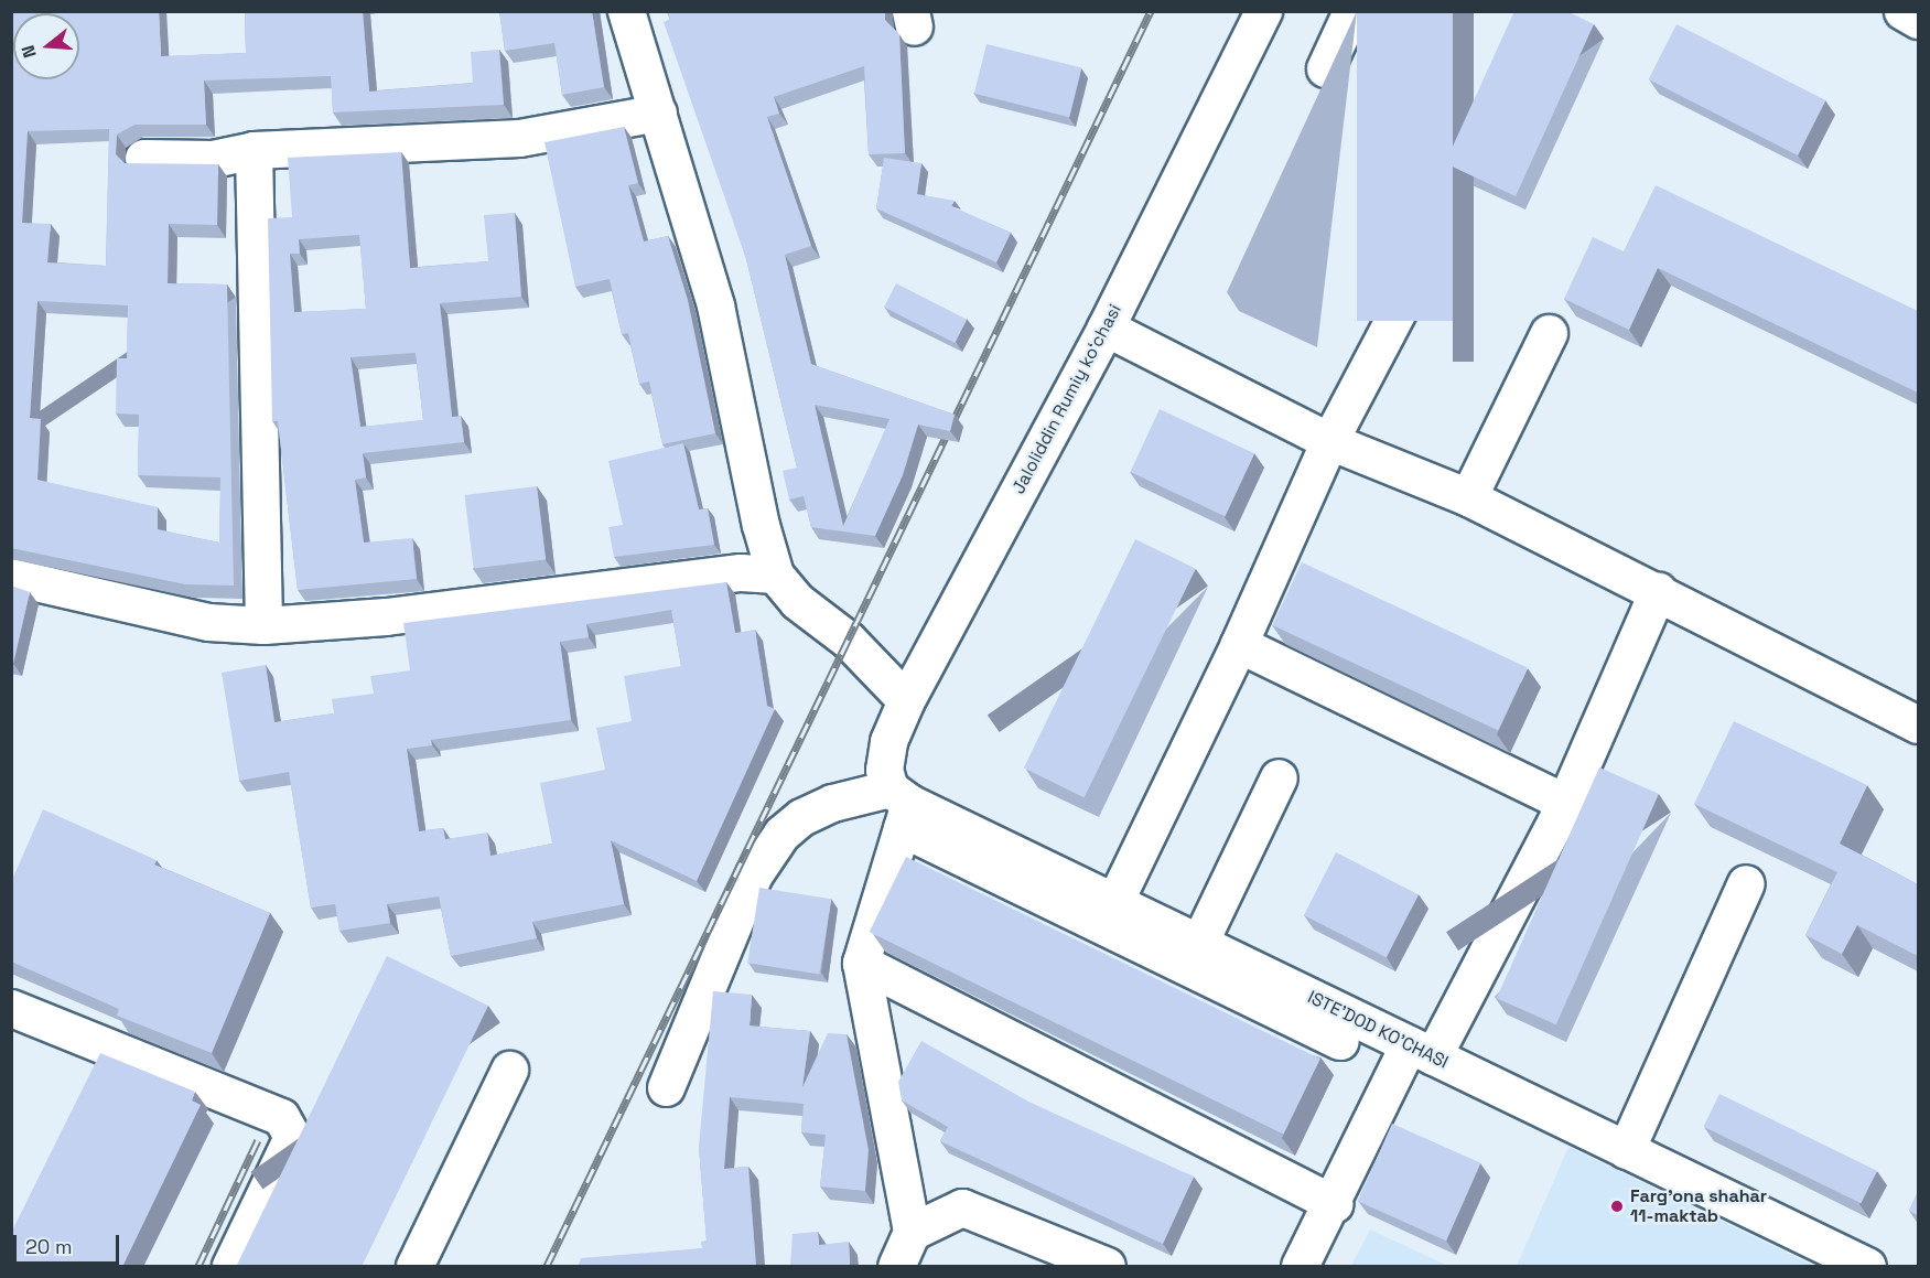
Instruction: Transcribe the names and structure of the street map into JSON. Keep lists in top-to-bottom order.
{
  "streets": {
    "street": ["Jaloliddin Rumiy koʻchasi", "ISTE'DOD KO'CHASI"]
  },
  "crossings": [
    ["Jaloliddin Rumiy koʻchasi", "ISTE'DOD KO'CHASI"]
  ],
  "places": ["Farg'ona shahar 11-maktab"],
  "scale_bar": "20 m",
  "north": "left"
}
